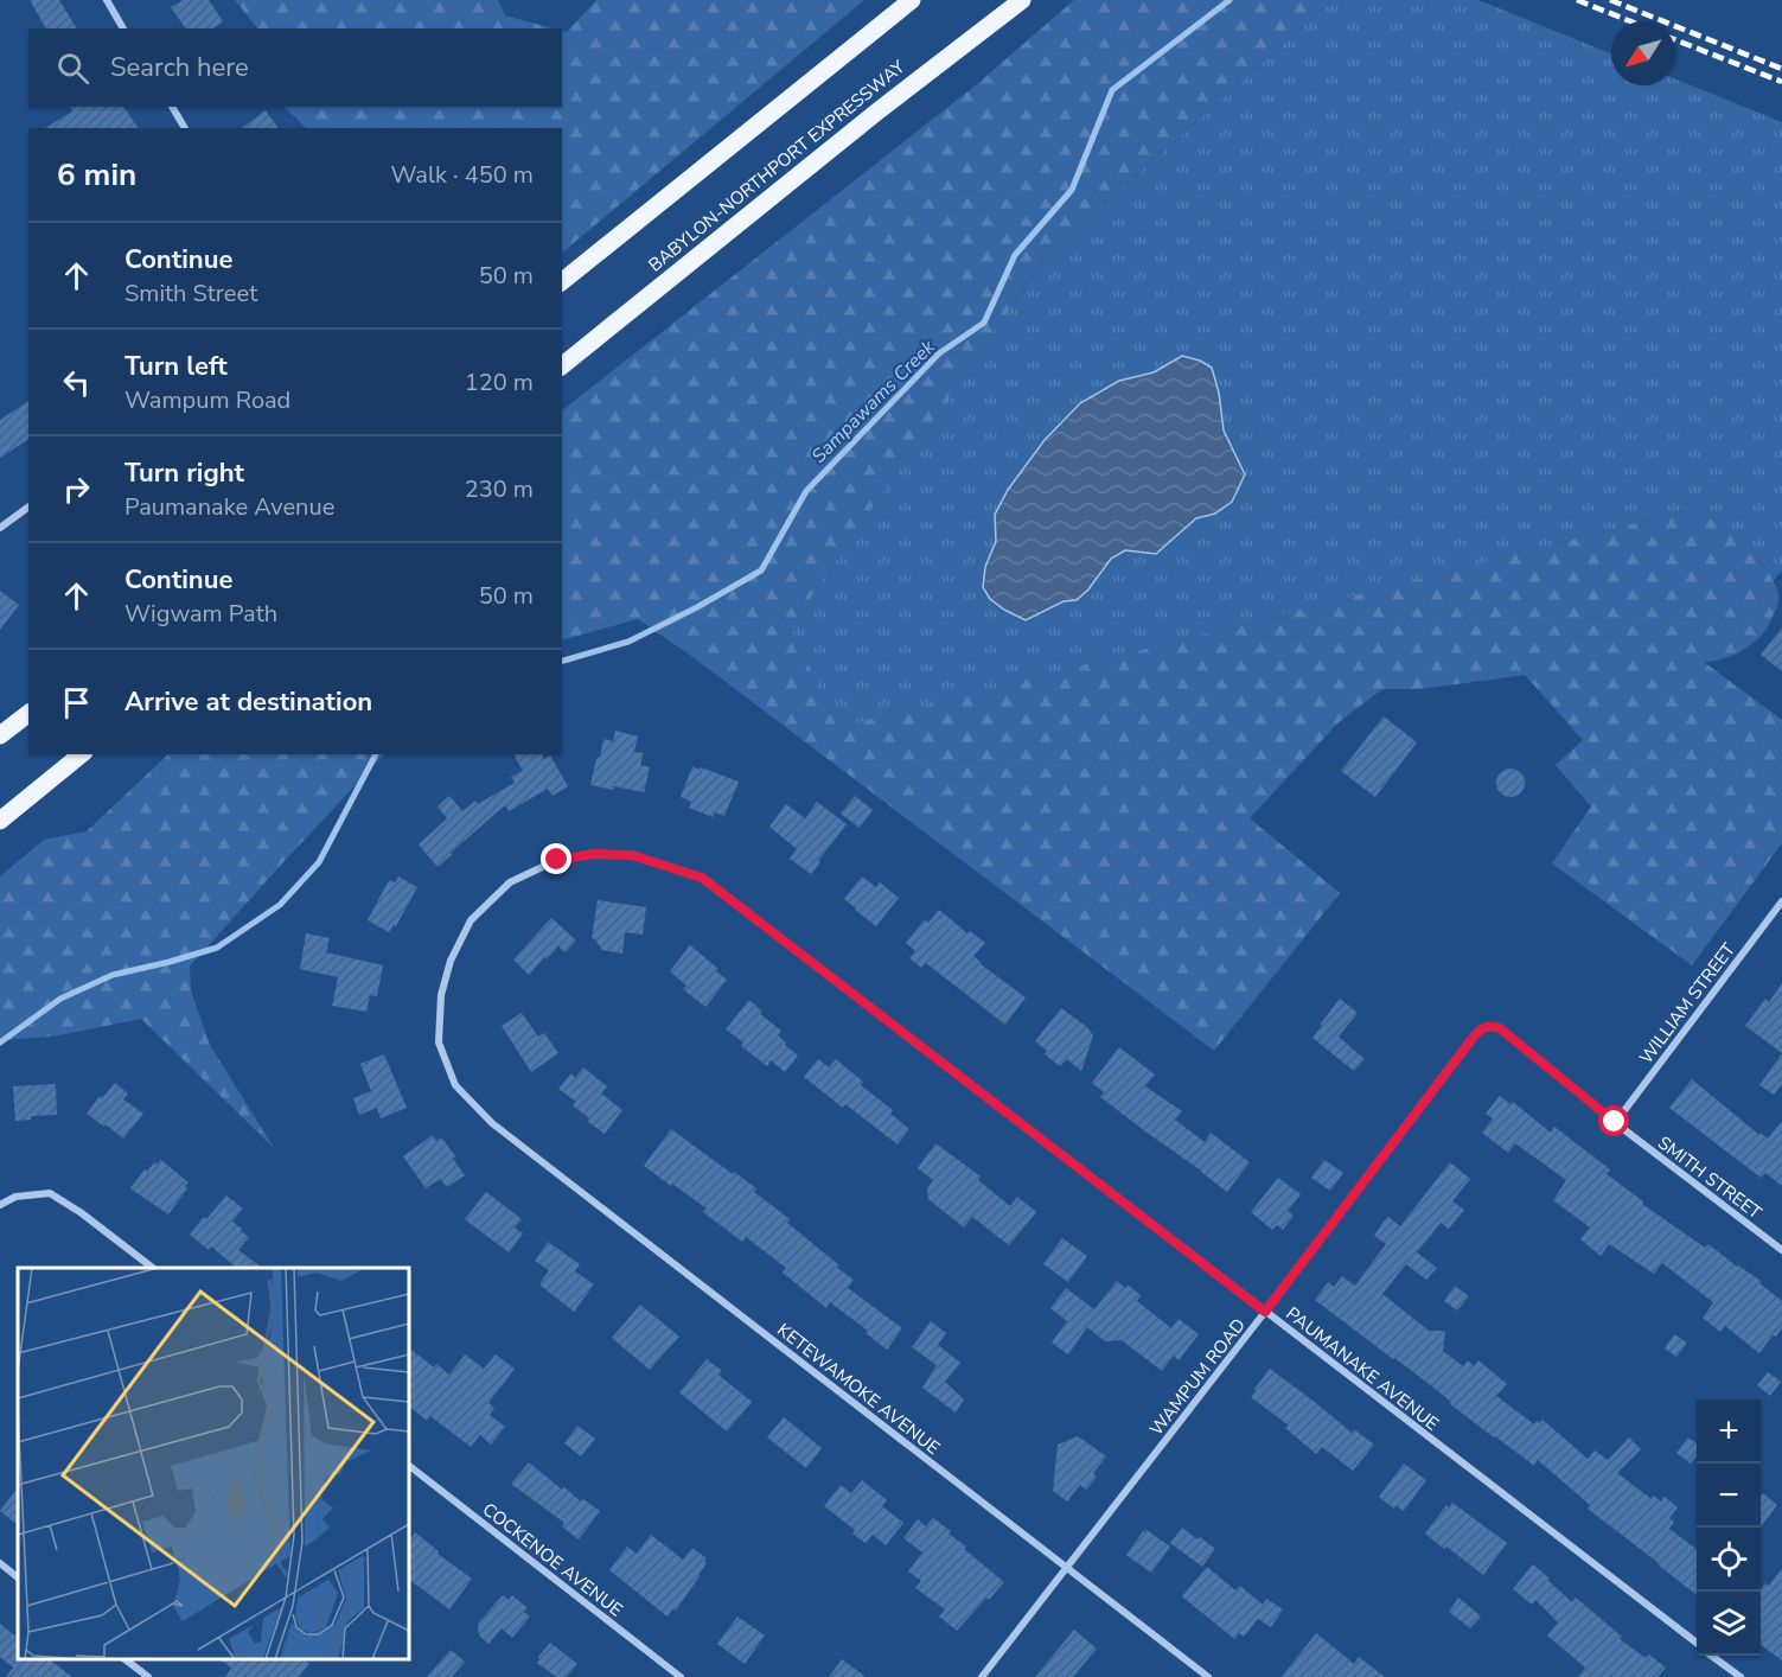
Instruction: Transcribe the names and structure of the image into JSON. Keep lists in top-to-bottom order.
{
  "streets": {
    "main road": ["BABYLON-NORTHPORT EXPRESSWAY"],
    "street": [
      "WILLIAM STREET",
      "SMITH STREET",
      "PAUMANAKE AVENUE",
      "WAMPUM ROAD",
      "KETEWAMOKE AVENUE",
      "COCKENOE AVENUE"
    ]
  },
  "crossings": [
    ["WILLIAM STREET", "SMITH STREET"],
    ["SMITH STREET", "WAMPUM ROAD"],
    ["PAUMANAKE AVENUE", "WAMPUM ROAD"],
    ["PAUMANAKE AVENUE", "KETEWAMOKE AVENUE"],
    ["WAMPUM ROAD", "KETEWAMOKE AVENUE"]
  ],
  "water": ["Sampawams Creek"],
  "north": "bottom left",
  "page": {
    "search": "Search here",
    "heading": ["6 min", "Walk · 450 m"],
    "list": [
      ["Continue", "Smith Street", "50 m"],
      ["Turn left", "Wampum Road", "120 m"],
      ["Turn right", "Paumanake Avenue", "230 m"],
      ["Continue", "Wigwam Path", "50 m"],
      "Arrive at destination"
    ],
    "map_buttons": ["+", "−"]
  }
}
